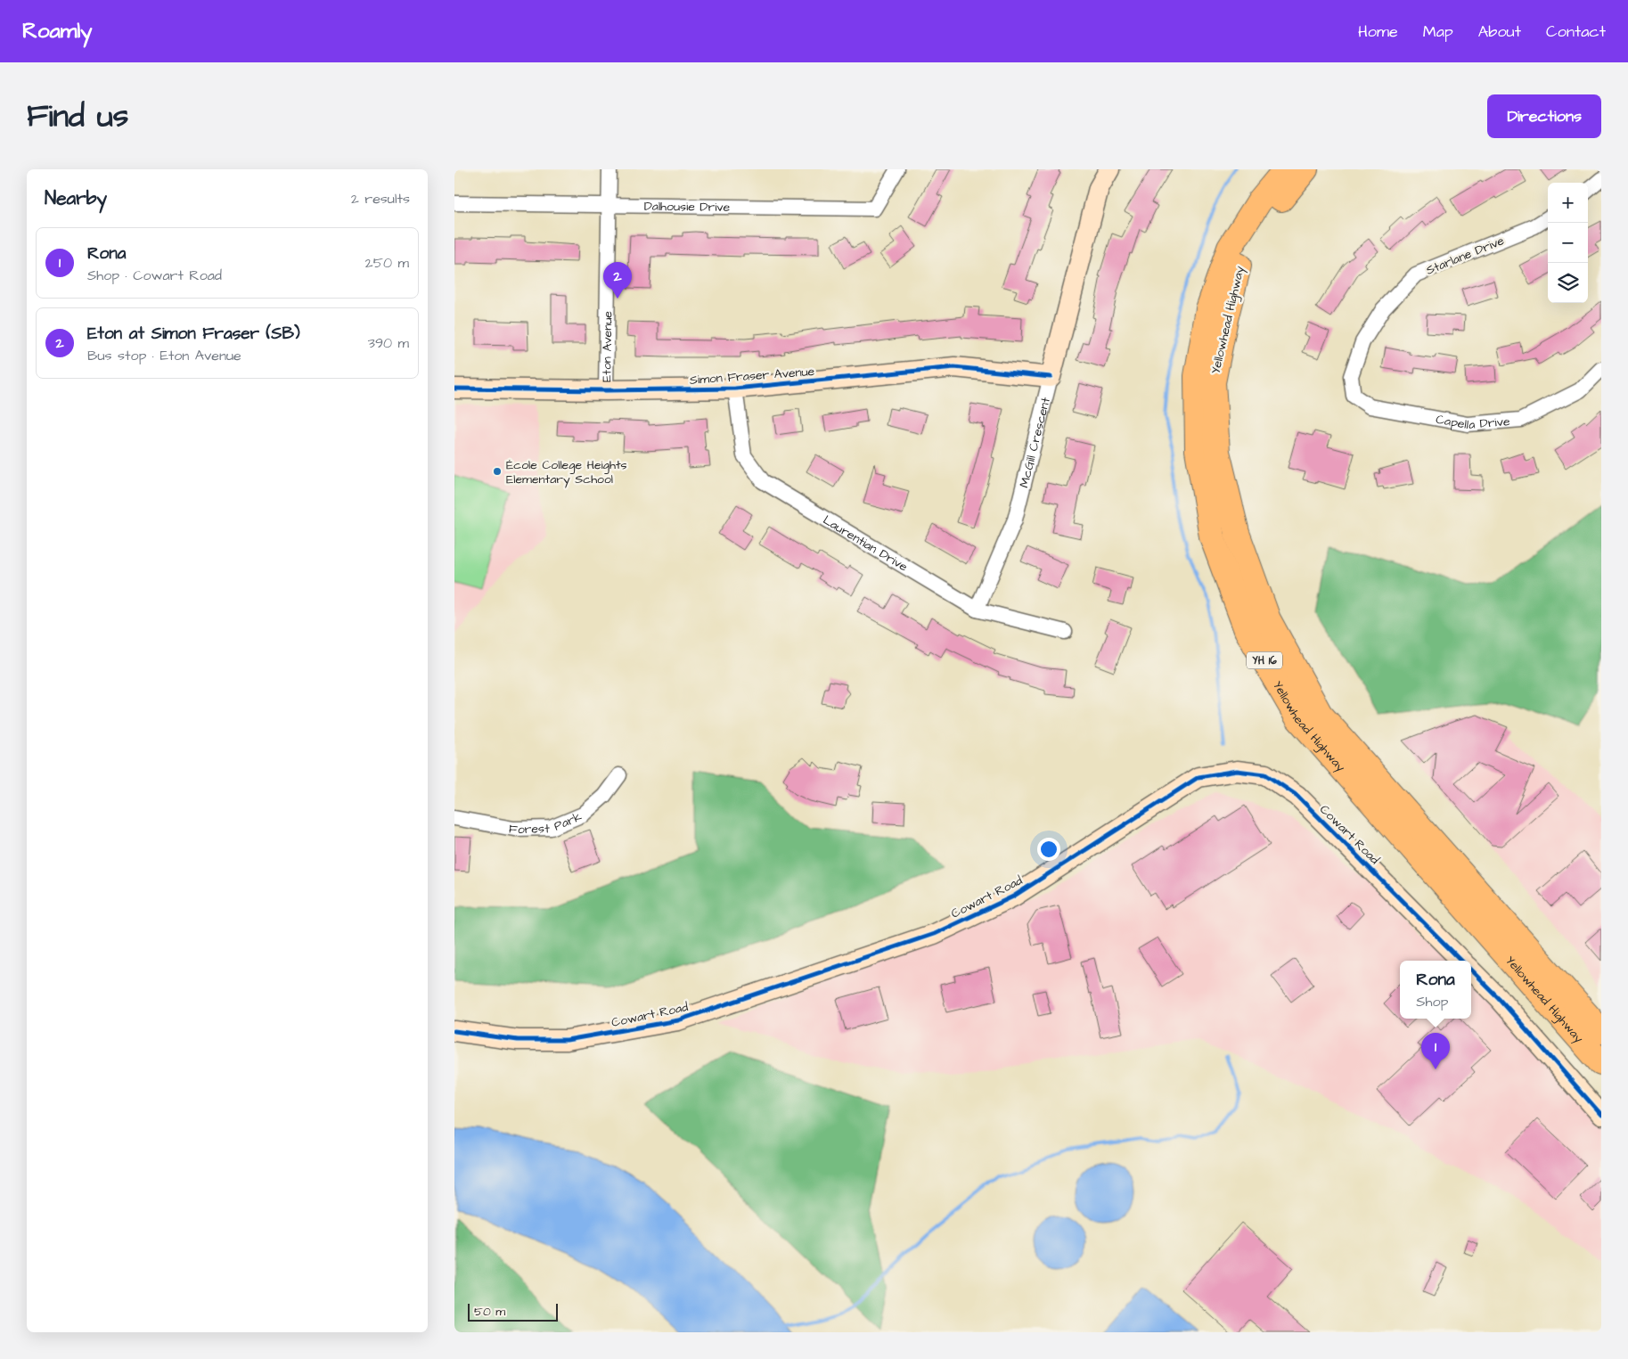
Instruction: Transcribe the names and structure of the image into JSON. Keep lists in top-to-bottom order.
{
  "streets": {
    "highway": ["Yellowhead Highway", "YH 16"],
    "street": [
      "Dalhousie Drive",
      "Starlane Drive",
      "Eton Avenue",
      "Simon Fraser Avenue",
      "Capella Drive",
      "McGill Crescent",
      "Laurentian Drive",
      "Forest Park",
      "Cowart Road"
    ]
  },
  "crossings": [
    ["Dalhousie Drive", "Eton Avenue"],
    ["Starlane Drive", "Capella Drive"],
    ["Eton Avenue", "Simon Fraser Avenue"],
    ["Simon Fraser Avenue", "McGill Crescent"],
    ["Simon Fraser Avenue", "Laurentian Drive"],
    ["McGill Crescent", "Laurentian Drive"]
  ],
  "places": ["École College Heights Elementary School"],
  "scale_bar": "50 m",
  "page": {
    "header": "Roamly",
    "nav": [
      "Home",
      "Map",
      "About",
      "Contact"
    ],
    "title": "Find us",
    "buttons": "Directions",
    "heading": ["Nearby", "2 results"],
    "map_buttons": ["+", "−"],
    "list": [
      {
        "mark": "1",
        "name": "Rona",
        "note": "Shop · Cowart Road",
        "value": "250 m"
      },
      {
        "mark": "2",
        "name": "Eton at Simon Fraser (SB)",
        "note": "Bus stop · Eton Avenue",
        "value": "390 m"
      }
    ],
    "pins": ["2", "1"],
    "popup": ["Rona", "Shop"],
    "scale": "50 m"
  }
}
